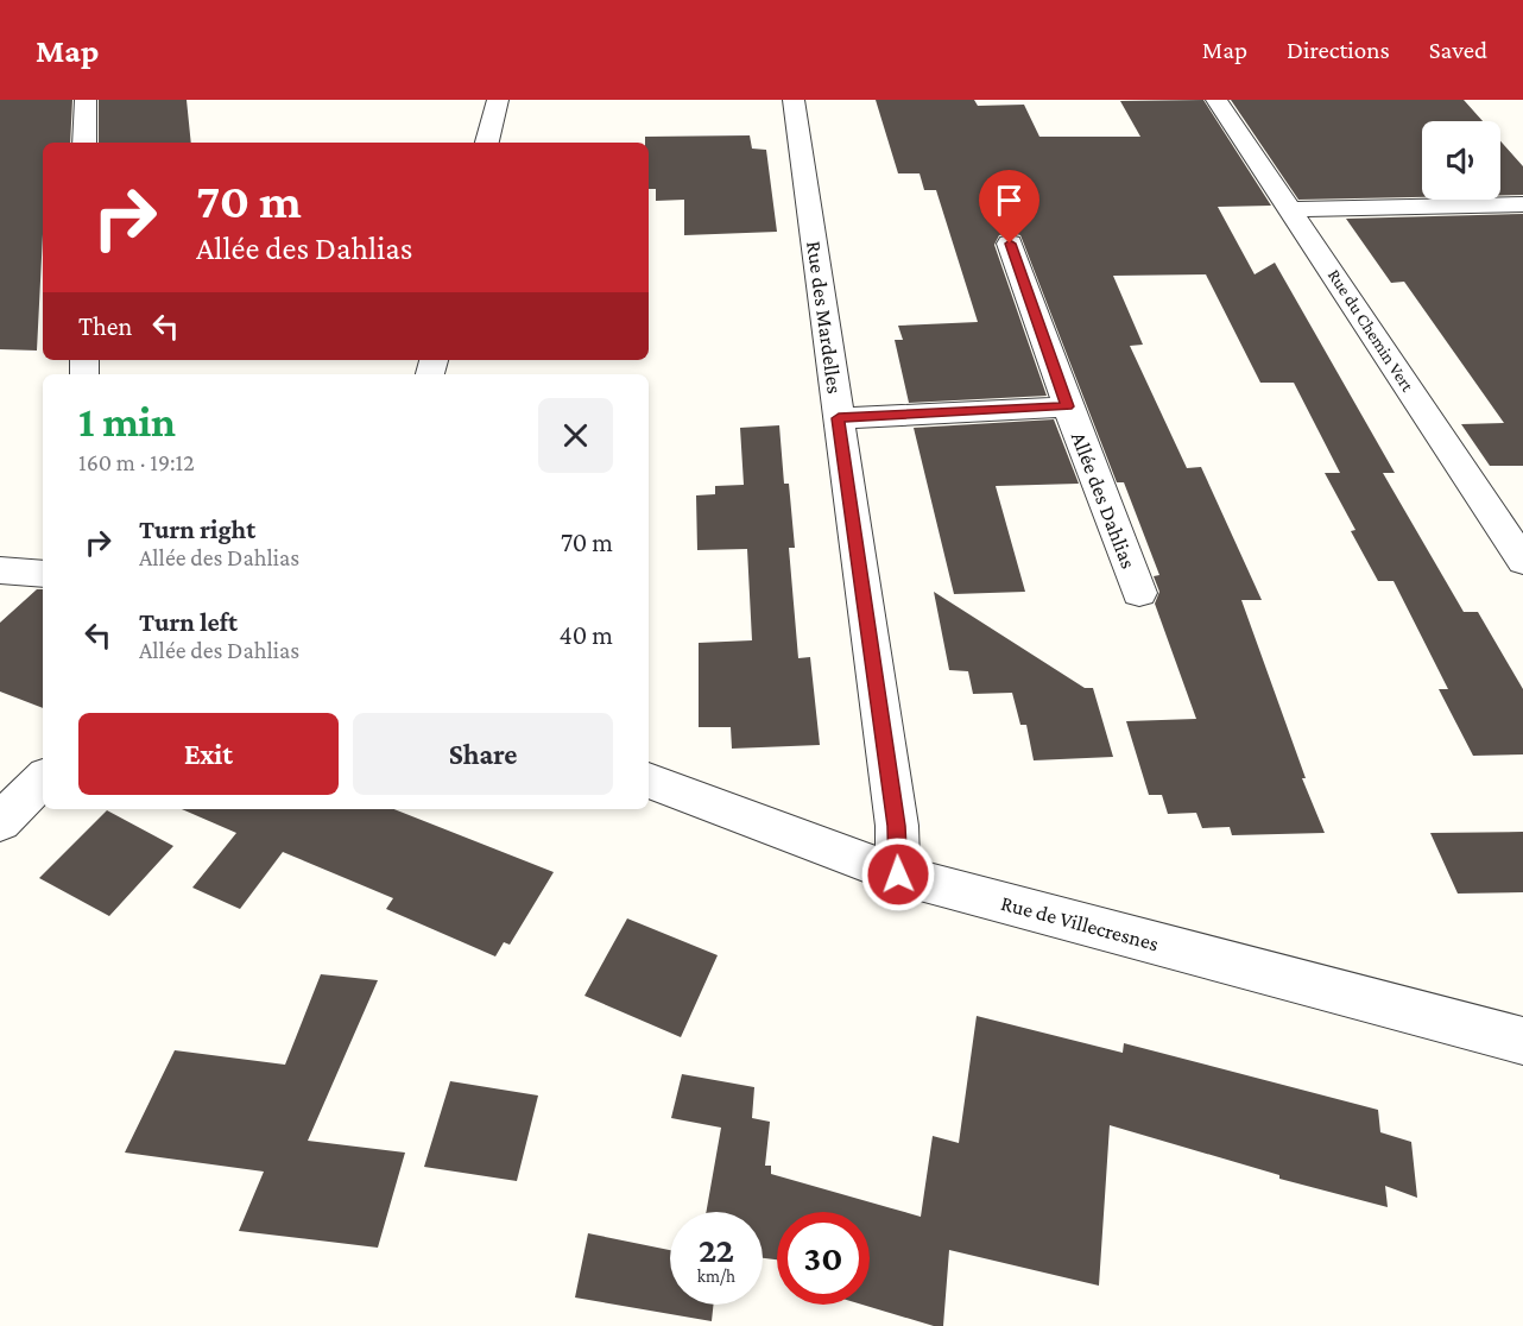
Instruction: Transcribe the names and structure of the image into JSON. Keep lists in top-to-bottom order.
{
  "streets": {
    "street": [
      "Rue des Mardelles",
      "Rue du Chemin Vert",
      "Allée des Dahlias",
      "Rue de Villecresnes"
    ]
  },
  "crossings": [
    ["Rue des Mardelles", "Allée des Dahlias"],
    ["Rue des Mardelles", "Rue de Villecresnes"]
  ],
  "page": {
    "header": "Map",
    "nav": ["Map", "Directions", "Saved"],
    "turn": ["70 m", "Allée des Dahlias"],
    "then": "Then",
    "heading": ["1 min", "160 m · 19:12"],
    "list": [
      {
        "name": "Turn right",
        "note": "Allée des Dahlias",
        "value": "70 m"
      },
      {
        "name": "Turn left",
        "note": "Allée des Dahlias",
        "value": "40 m"
      }
    ],
    "buttons": ["Exit", "Share"],
    "speed": "22 km/h",
    "limit": "30"
  }
}
